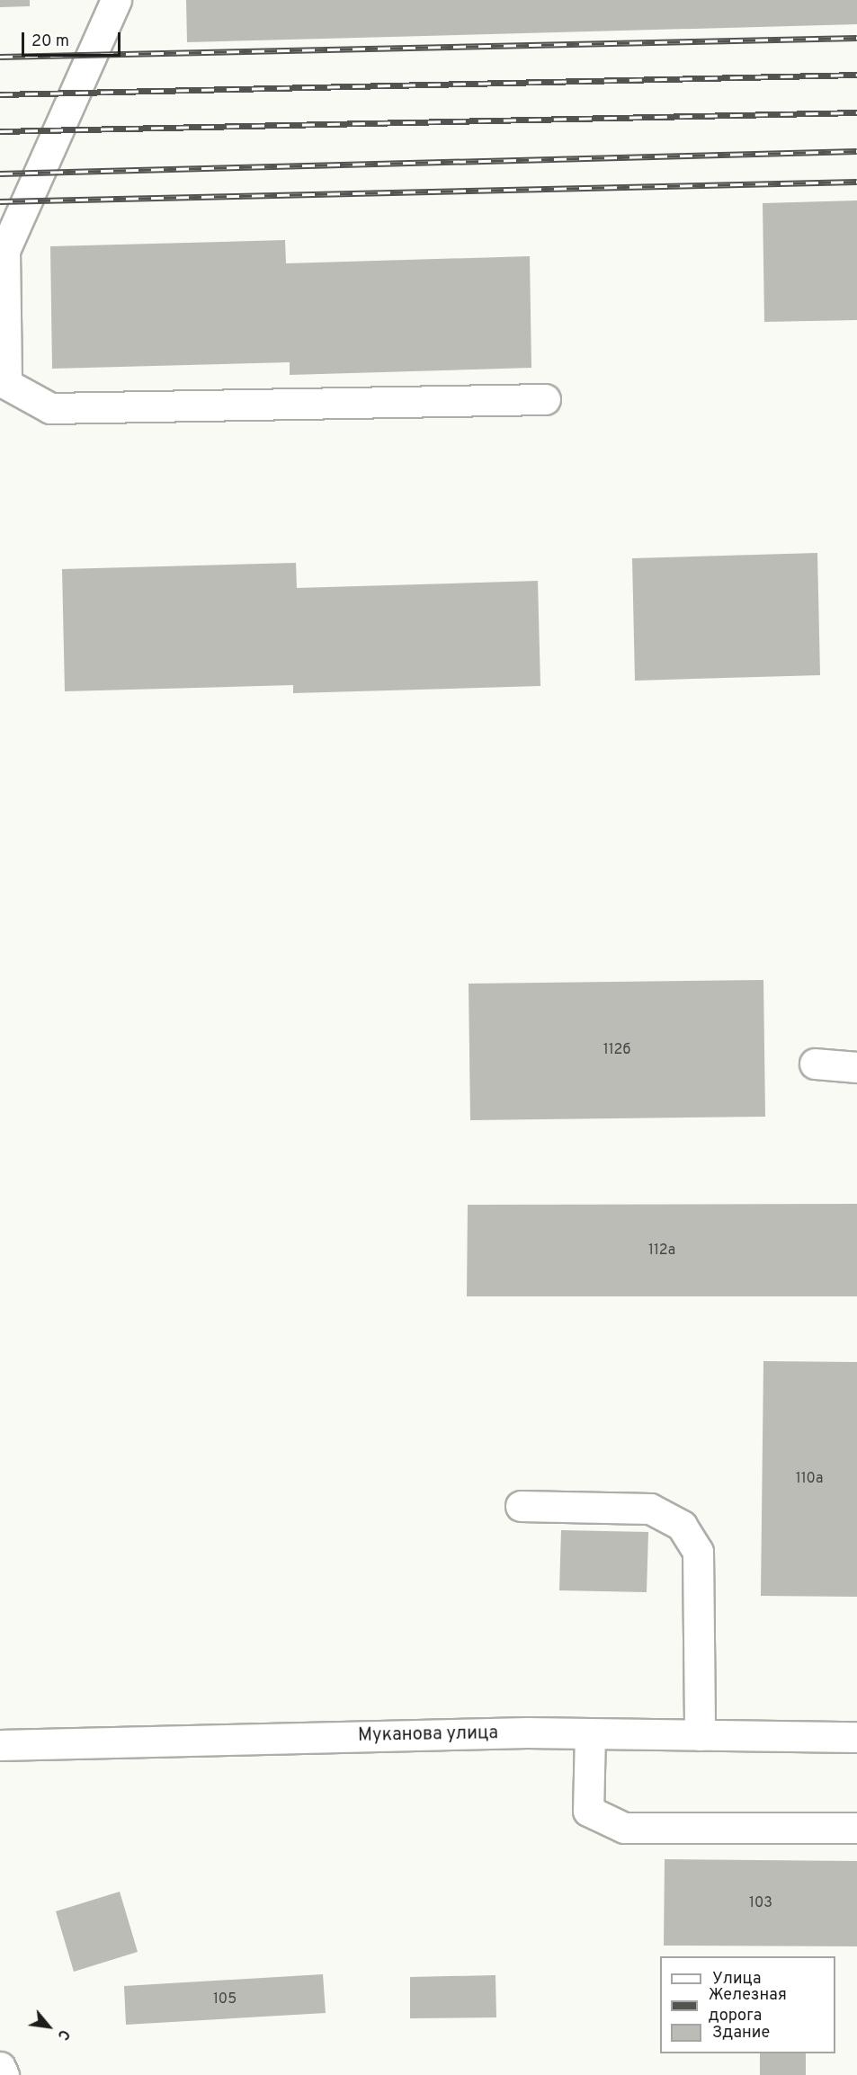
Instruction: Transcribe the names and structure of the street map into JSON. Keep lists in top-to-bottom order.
{
  "streets": {
    "street": ["Муканова улица"]
  },
  "house_numbers": [
    "112б",
    "112а",
    "110а",
    "103",
    "105"
  ],
  "legend": ["Улица", "Железная дорога", "Здание"],
  "scale_bar": "20 m",
  "north": "bottom right"
}
